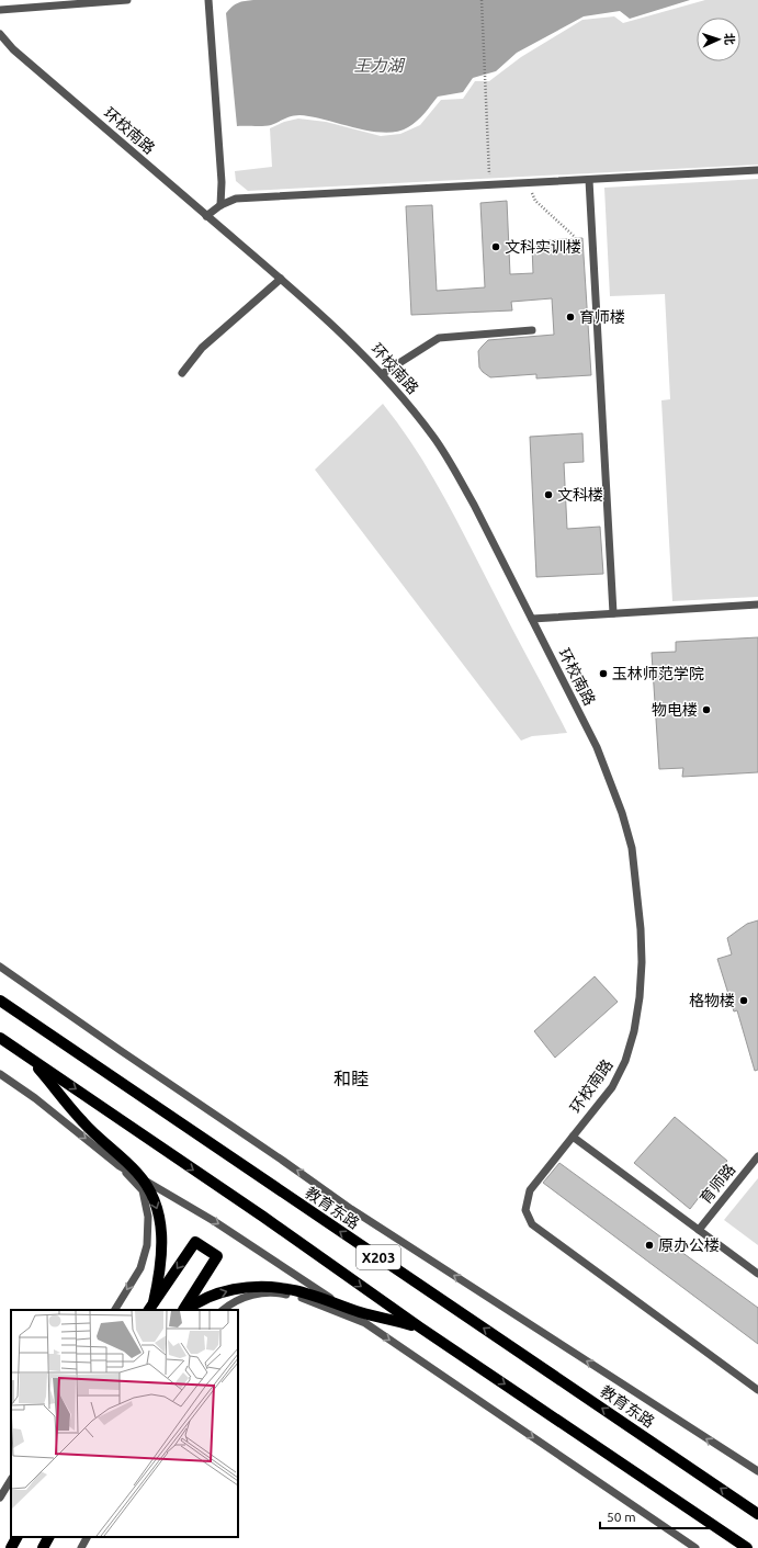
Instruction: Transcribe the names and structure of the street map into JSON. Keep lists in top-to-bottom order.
{
  "streets": {
    "main road": ["教育东路", "X203"],
    "lane": ["环校南路", "育师路"]
  },
  "districts": ["和睦"],
  "water": ["王力湖"],
  "places": [
    "文科实训楼",
    "育师楼",
    "文科楼",
    "玉林师范学院",
    "物电楼",
    "格物楼",
    "原办公楼"
  ],
  "scale_bar": "50 m",
  "north": "right"
}
